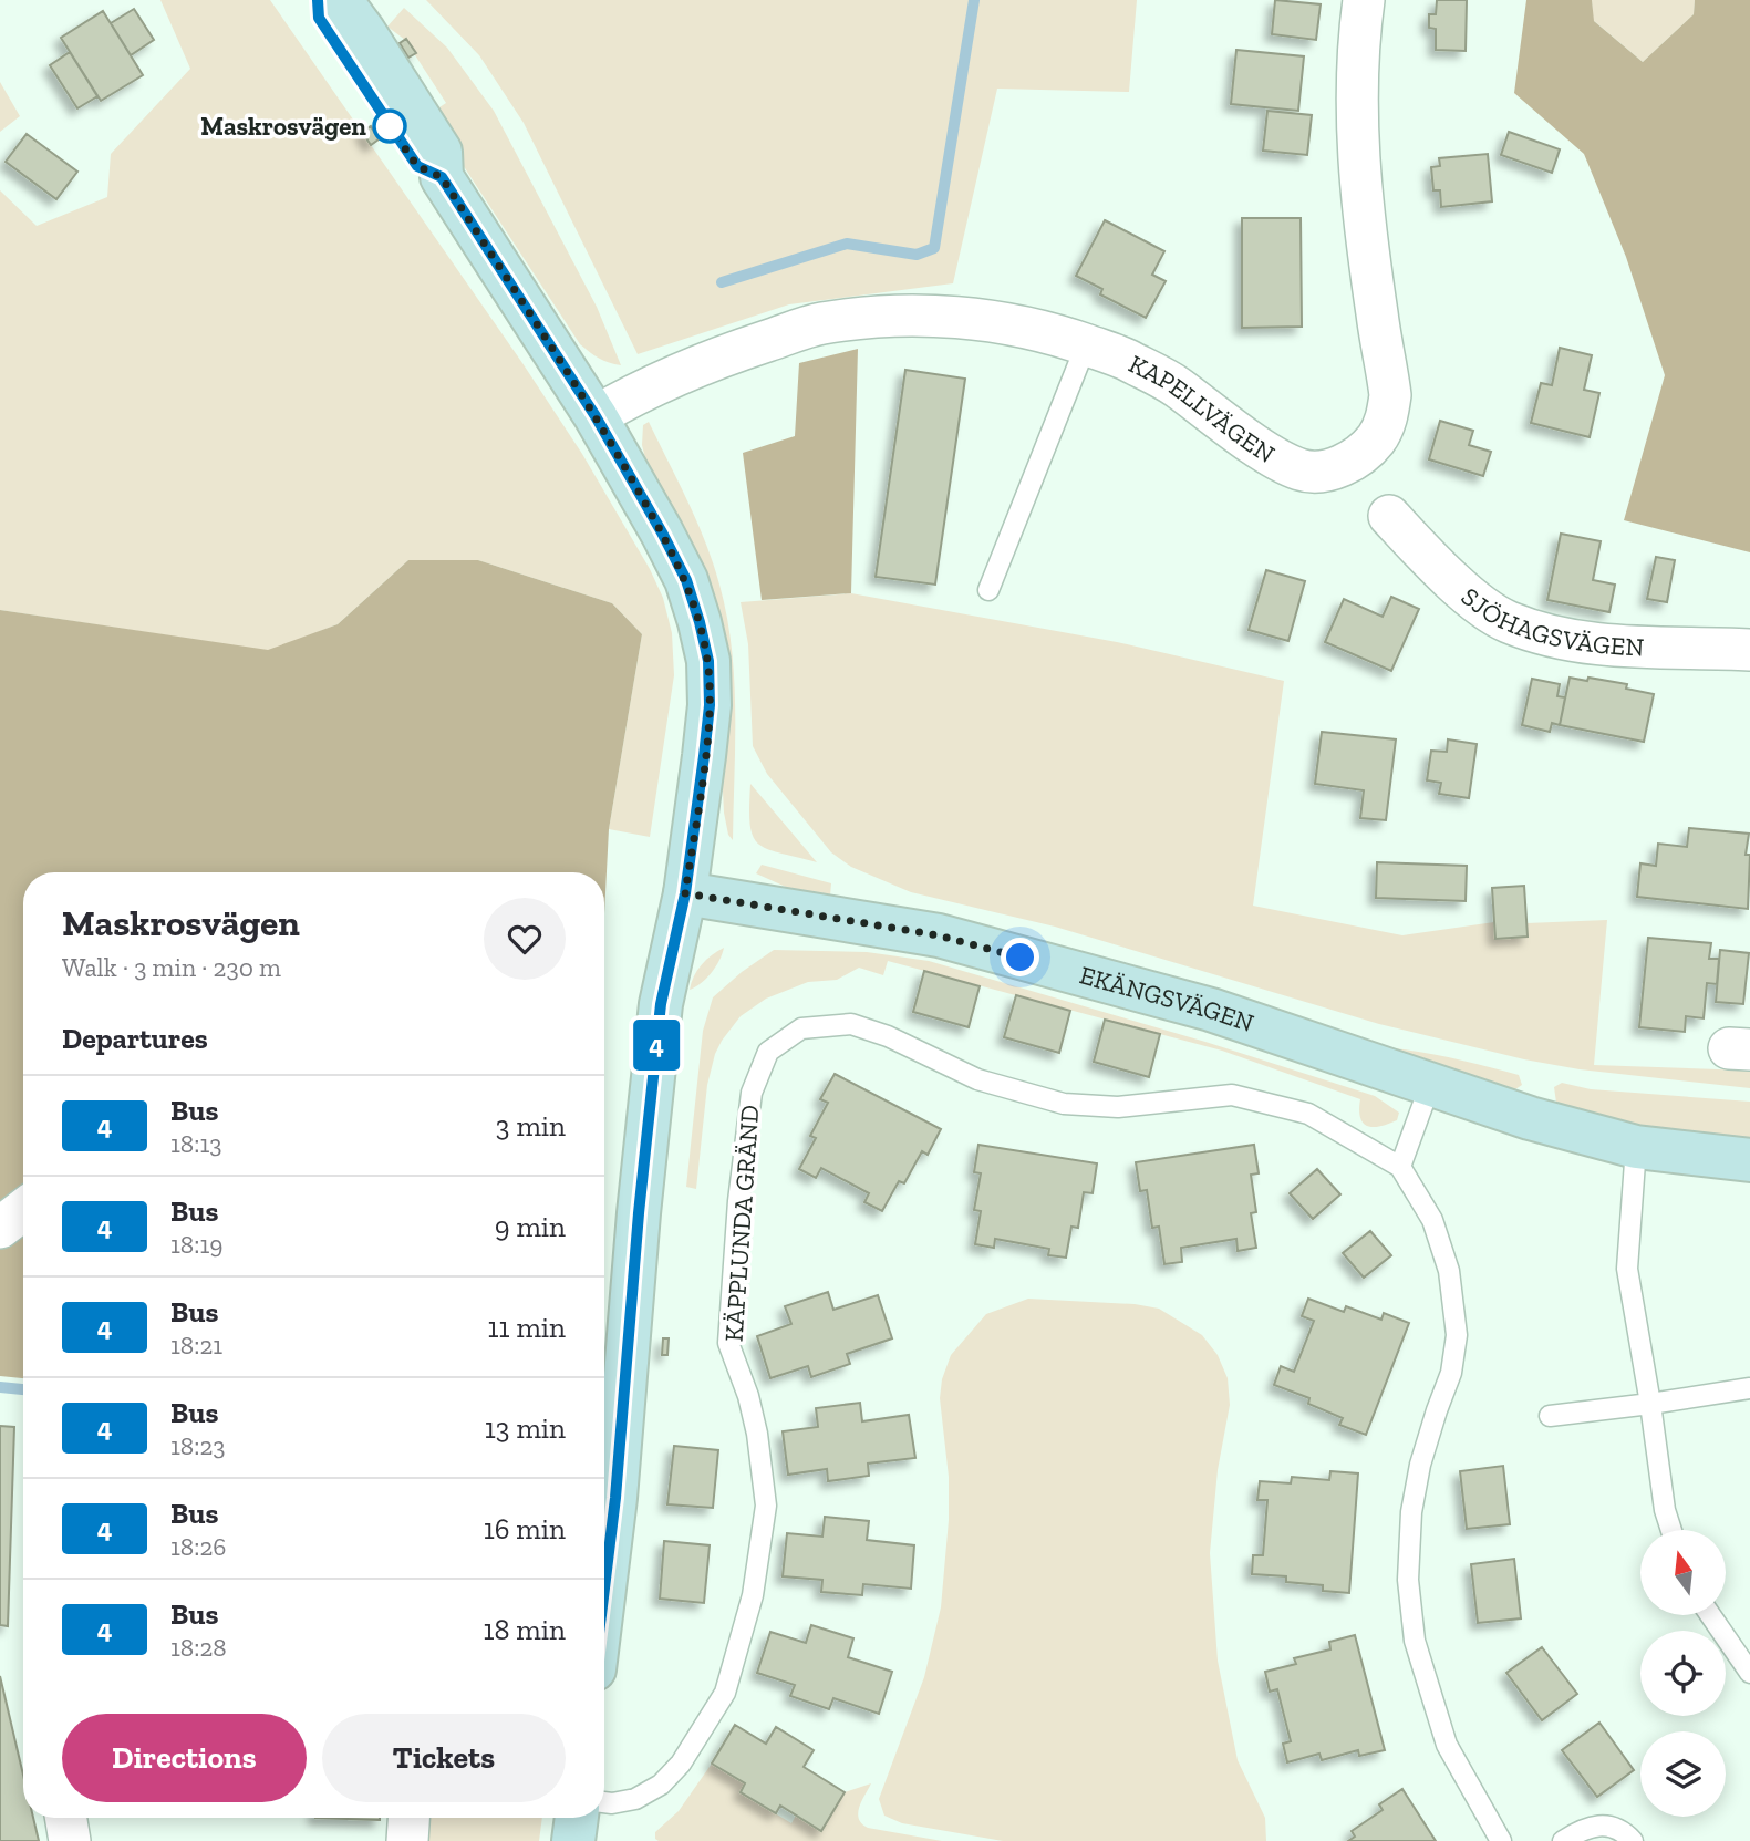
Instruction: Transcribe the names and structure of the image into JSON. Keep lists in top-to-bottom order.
{
  "streets": {
    "street": ["KAPELLVÄGEN", "SJÖHAGSVÄGEN", "EKÄNGSVÄGEN"],
    "lane": ["KÄPPLUNDA GRÄND"]
  },
  "places": ["Maskrosvägen"],
  "lines": ["bus line 4"],
  "north": "top",
  "page": {
    "on_map": "4",
    "heading": [
      ["Maskrosvägen", "Walk · 3 min · 230 m"],
      "Departures"
    ],
    "list": [
      {
        "mark": "4",
        "name": "Bus",
        "note": "18:13",
        "value": "3 min"
      },
      {
        "mark": "4",
        "name": "Bus",
        "note": "18:19",
        "value": "9 min"
      },
      {
        "mark": "4",
        "name": "Bus",
        "note": "18:21",
        "value": "11 min"
      },
      {
        "mark": "4",
        "name": "Bus",
        "note": "18:23",
        "value": "13 min"
      },
      {
        "mark": "4",
        "name": "Bus",
        "note": "18:26",
        "value": "16 min"
      },
      {
        "mark": "4",
        "name": "Bus",
        "note": "18:28",
        "value": "18 min"
      }
    ],
    "buttons": ["Directions", "Tickets"]
  }
}
